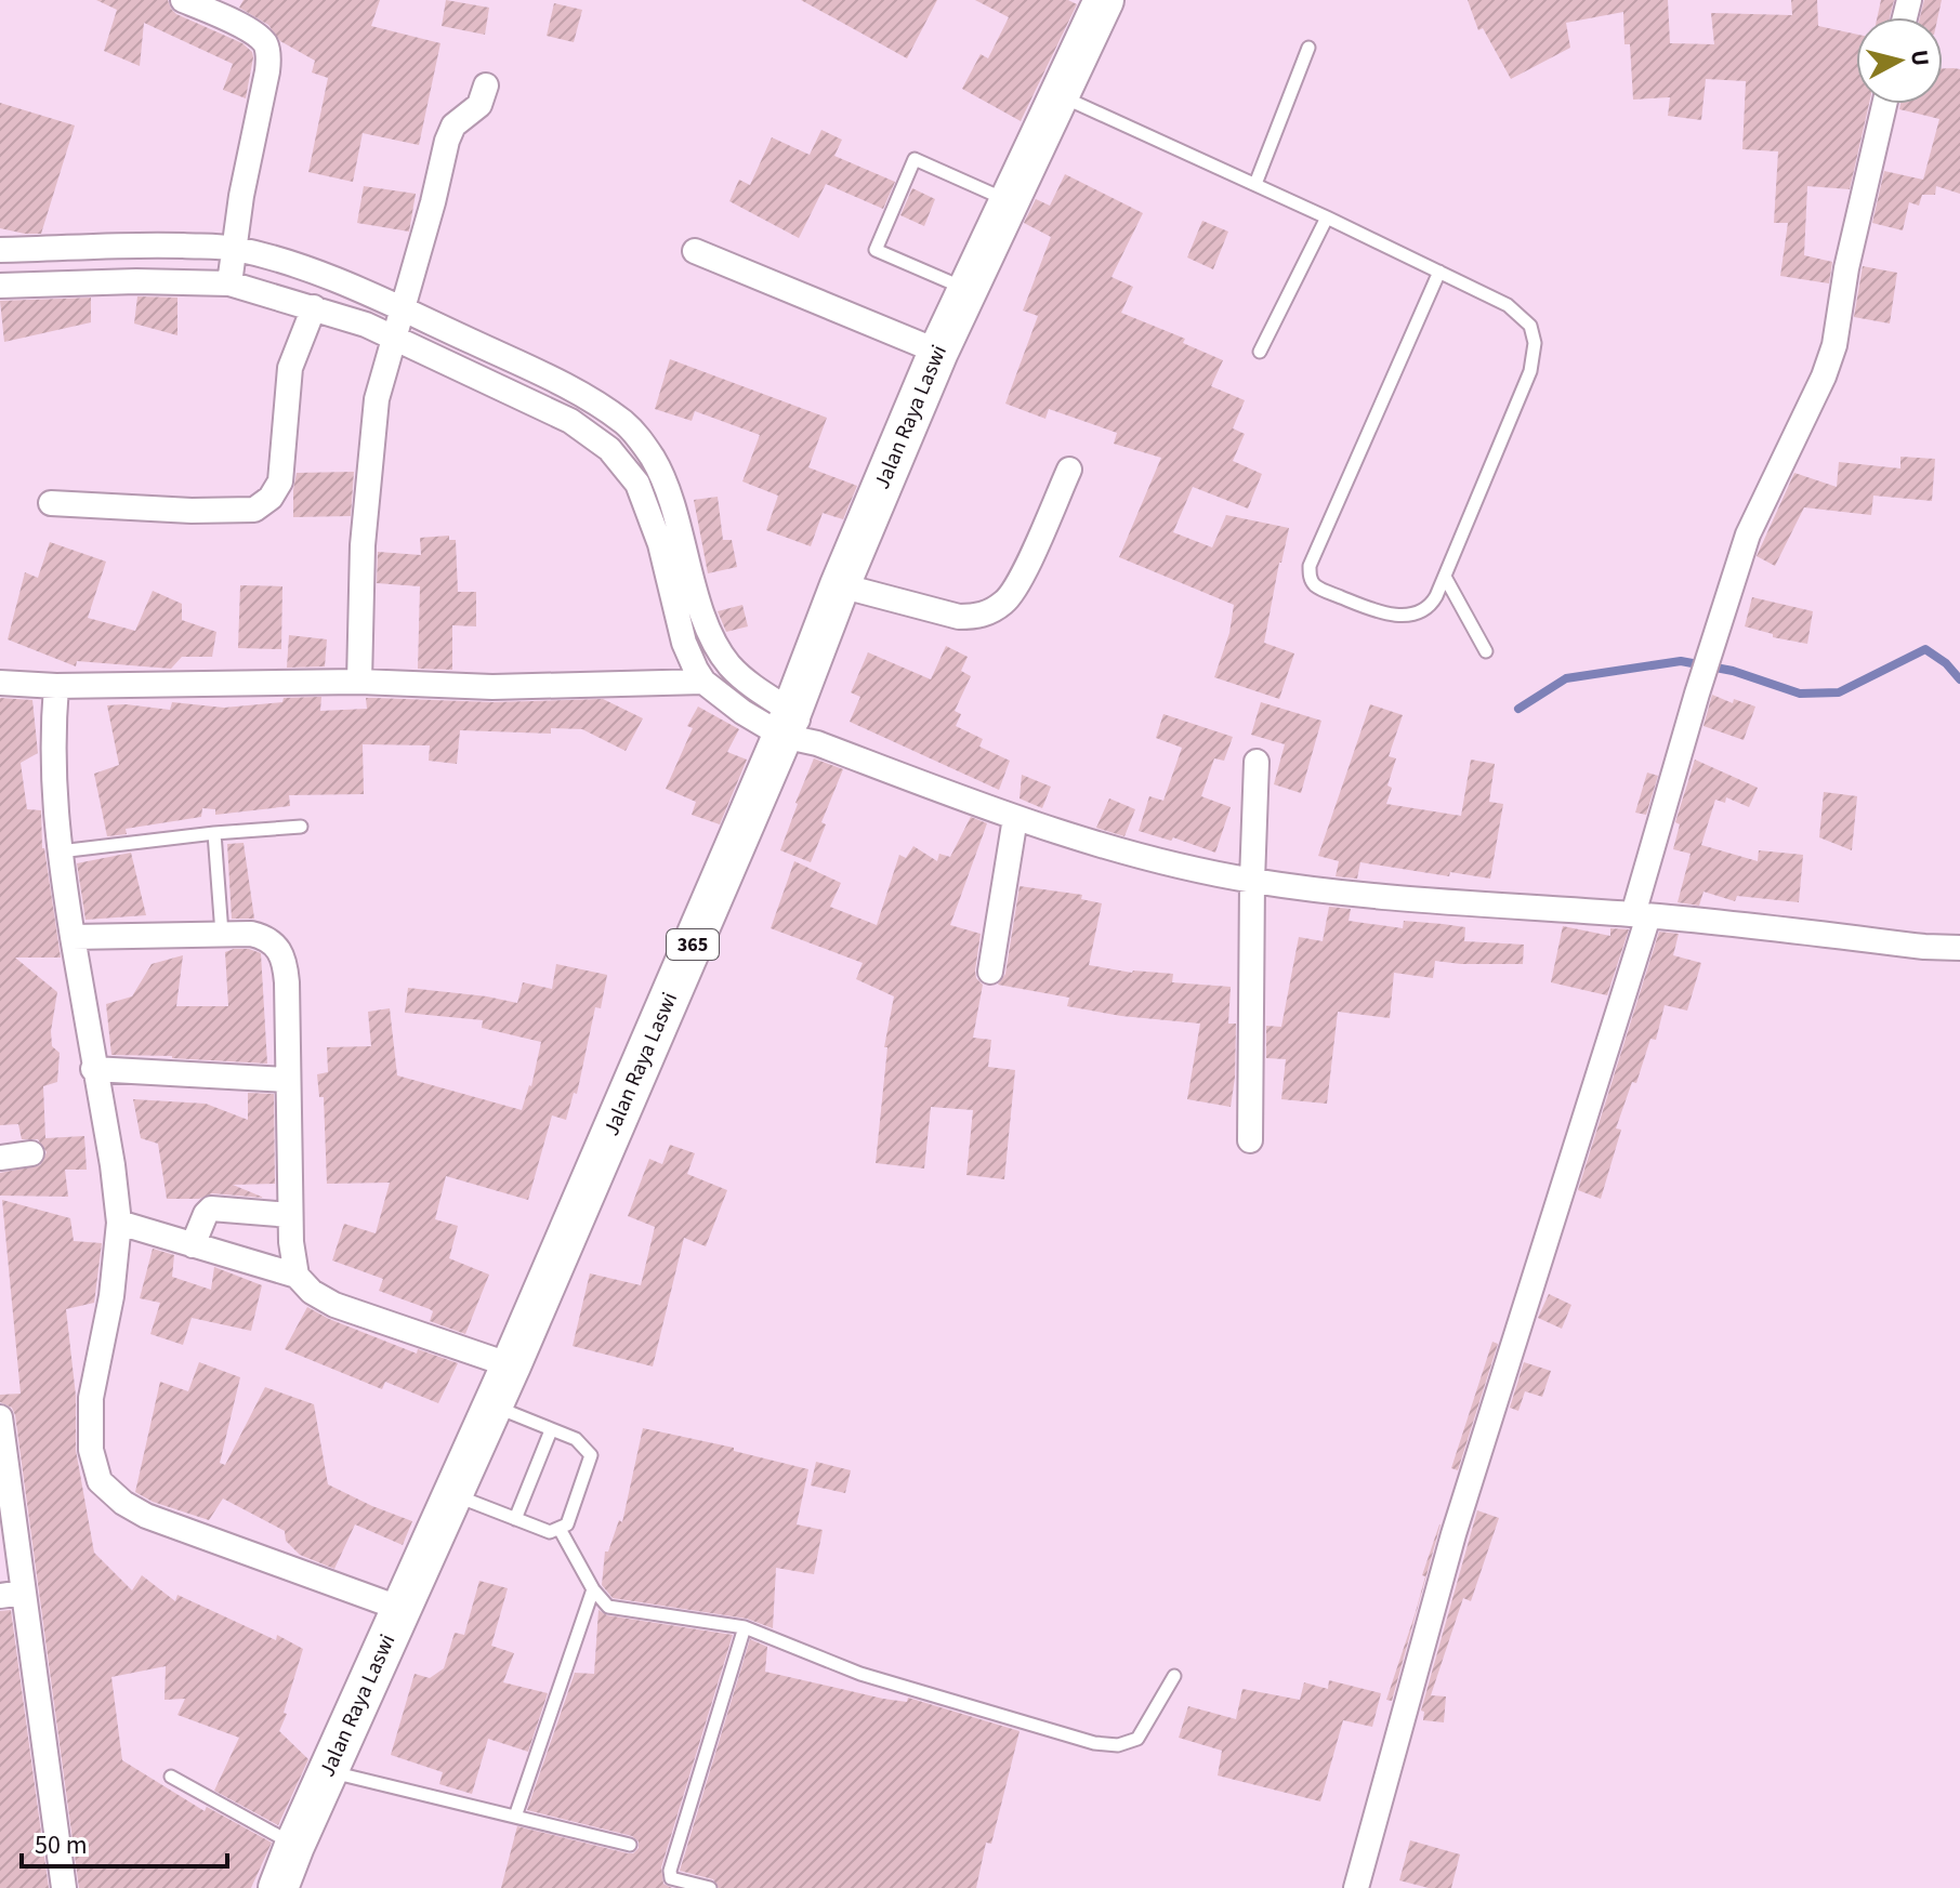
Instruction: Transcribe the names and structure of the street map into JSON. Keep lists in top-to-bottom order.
{
  "streets": {
    "main road": ["Jalan Raya Laswi", "365"]
  },
  "scale_bar": "50 m",
  "north": "right"
}
